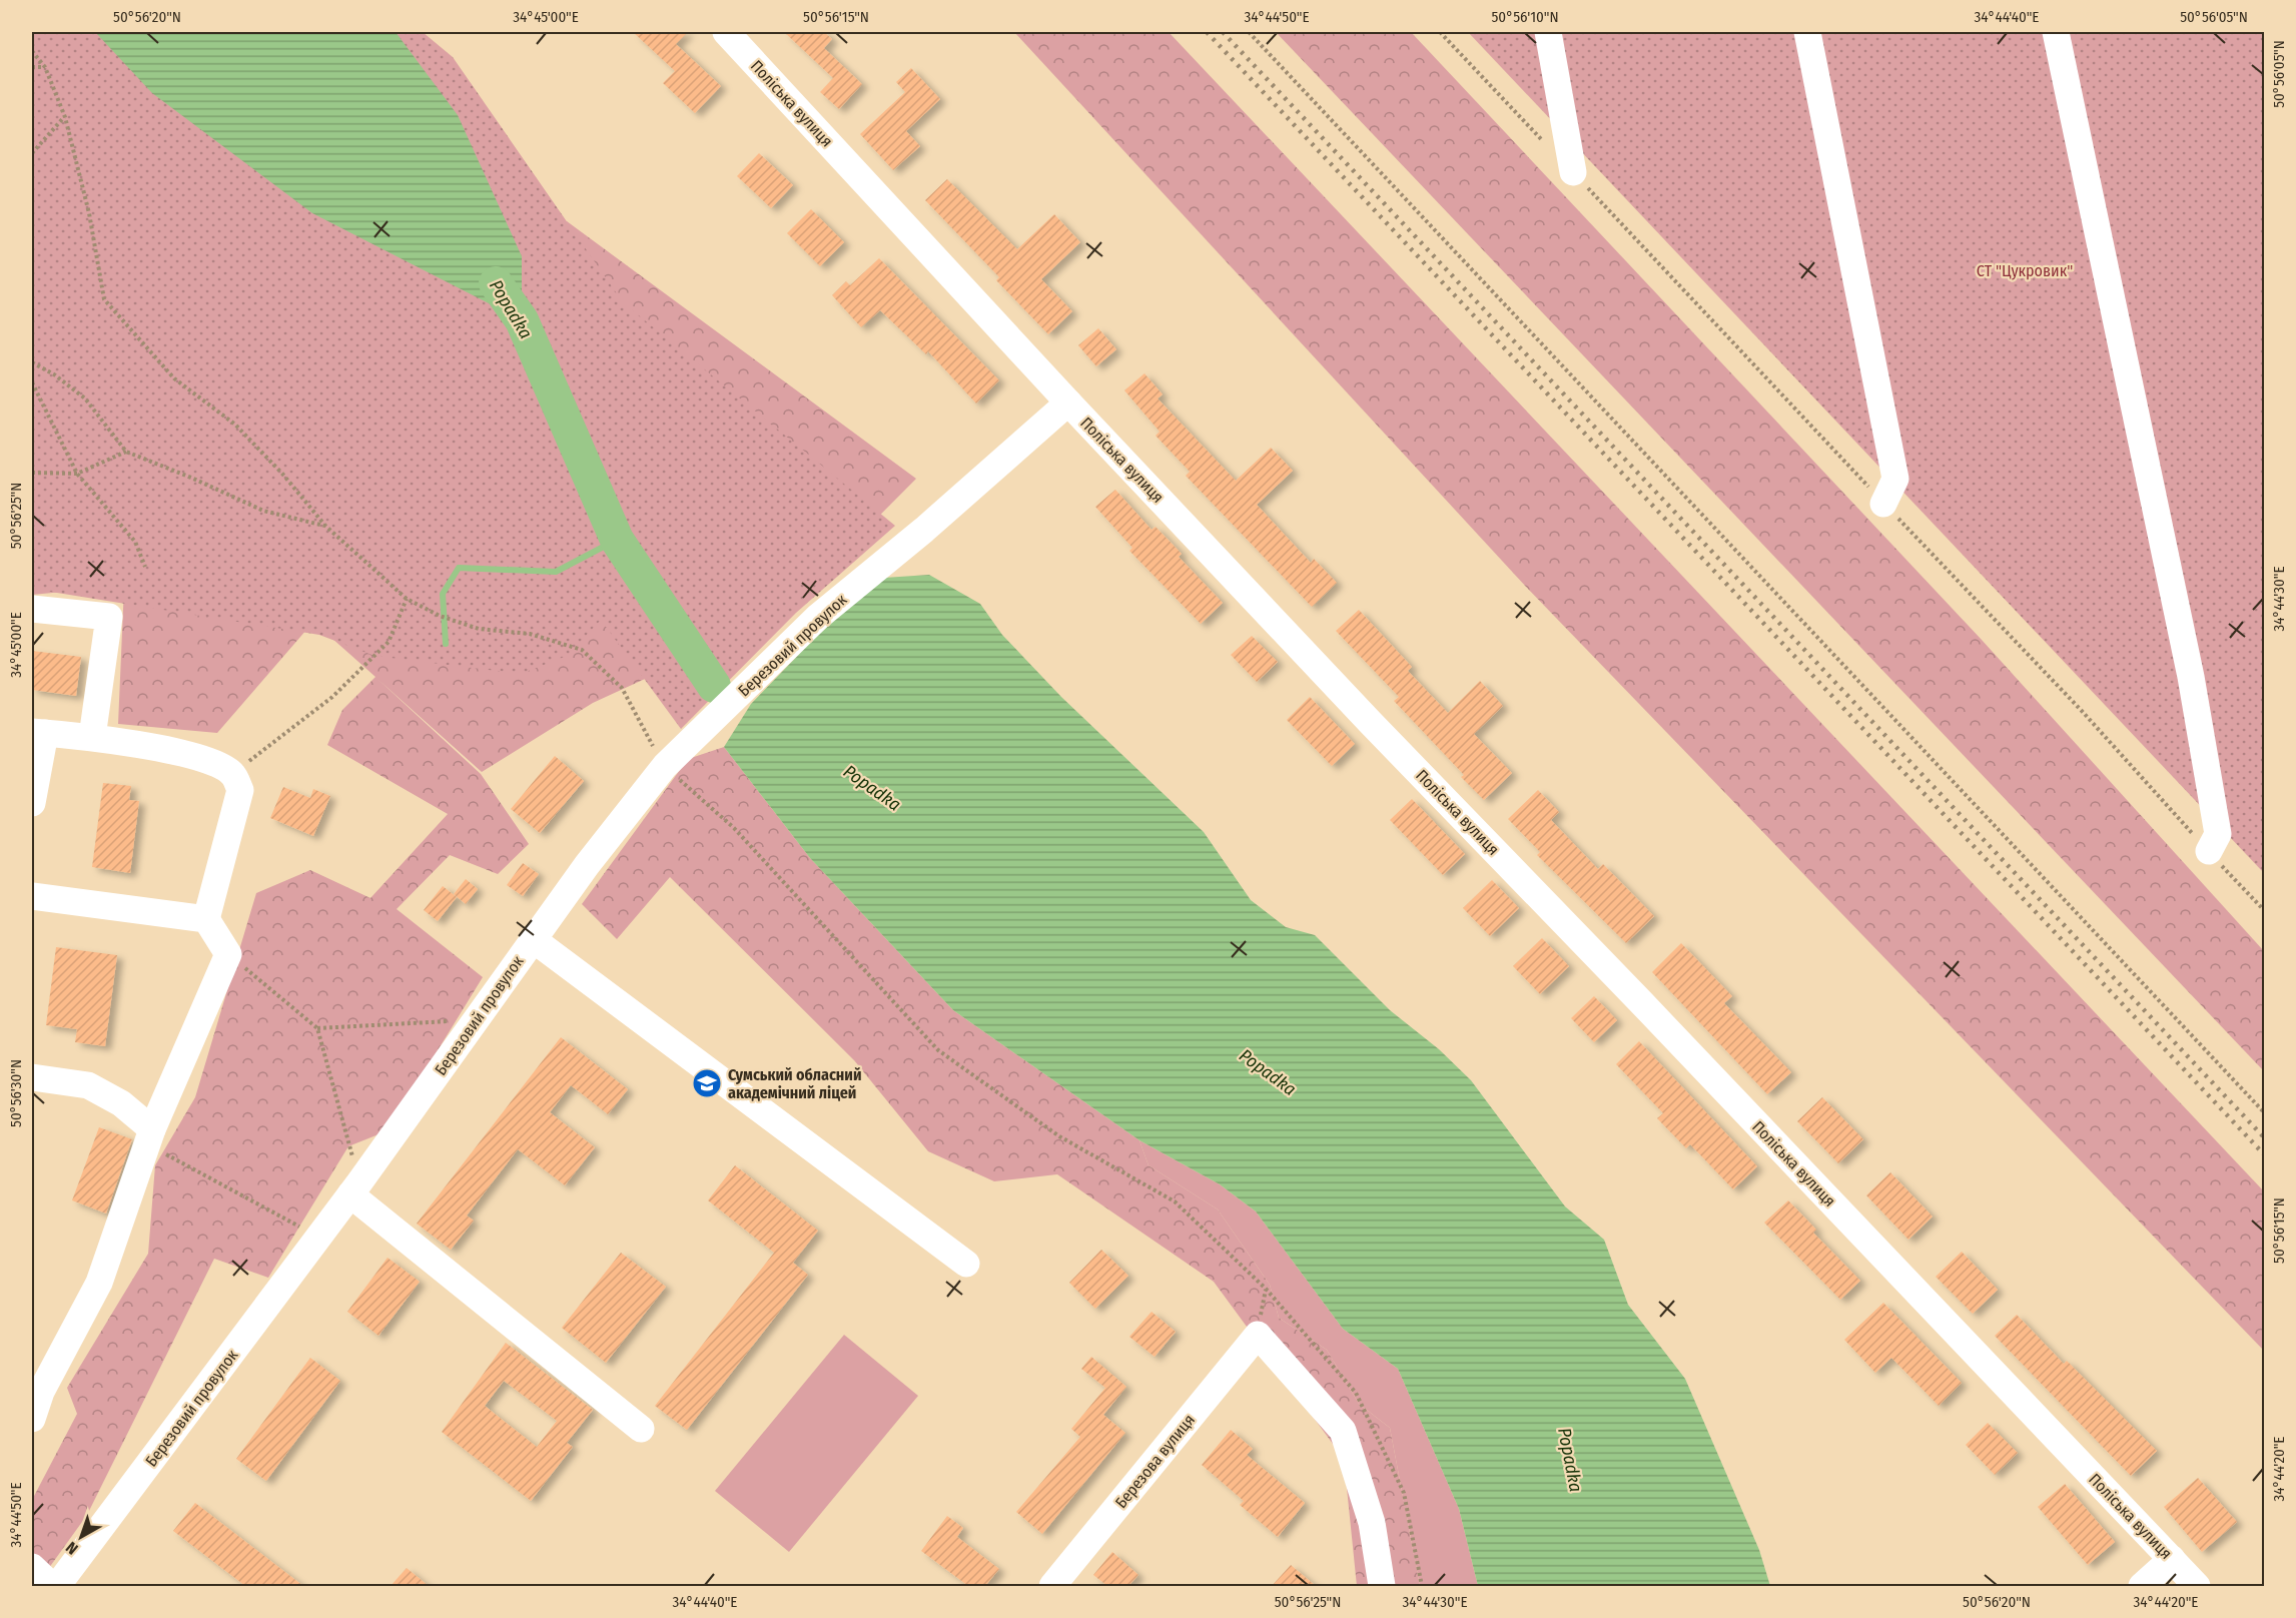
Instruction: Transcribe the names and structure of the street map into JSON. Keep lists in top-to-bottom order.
{
  "streets": {
    "street": ["Поліська вулиця", "Березовий провулок", "Березова вулиця"]
  },
  "crossings": [
    ["Поліська вулиця", "Березовий провулок"]
  ],
  "water": ["Popadka"],
  "parks": ["СТ \"Цукровик\""],
  "places": {
    "school or university": ["Сумський обласний академічний ліцей"]
  },
  "north": "bottom left",
  "coordinates": [
    "50°56'20\"N",
    "34°45'00\"E",
    "50°56'15\"N",
    "34°44'50\"E",
    "50°56'10\"N",
    "34°44'40\"E",
    "50°56'05\"N",
    "50°56'25\"N",
    "34°44'30\"E",
    "50°56'30\"N",
    "34°44'20\"E"
  ]
}
